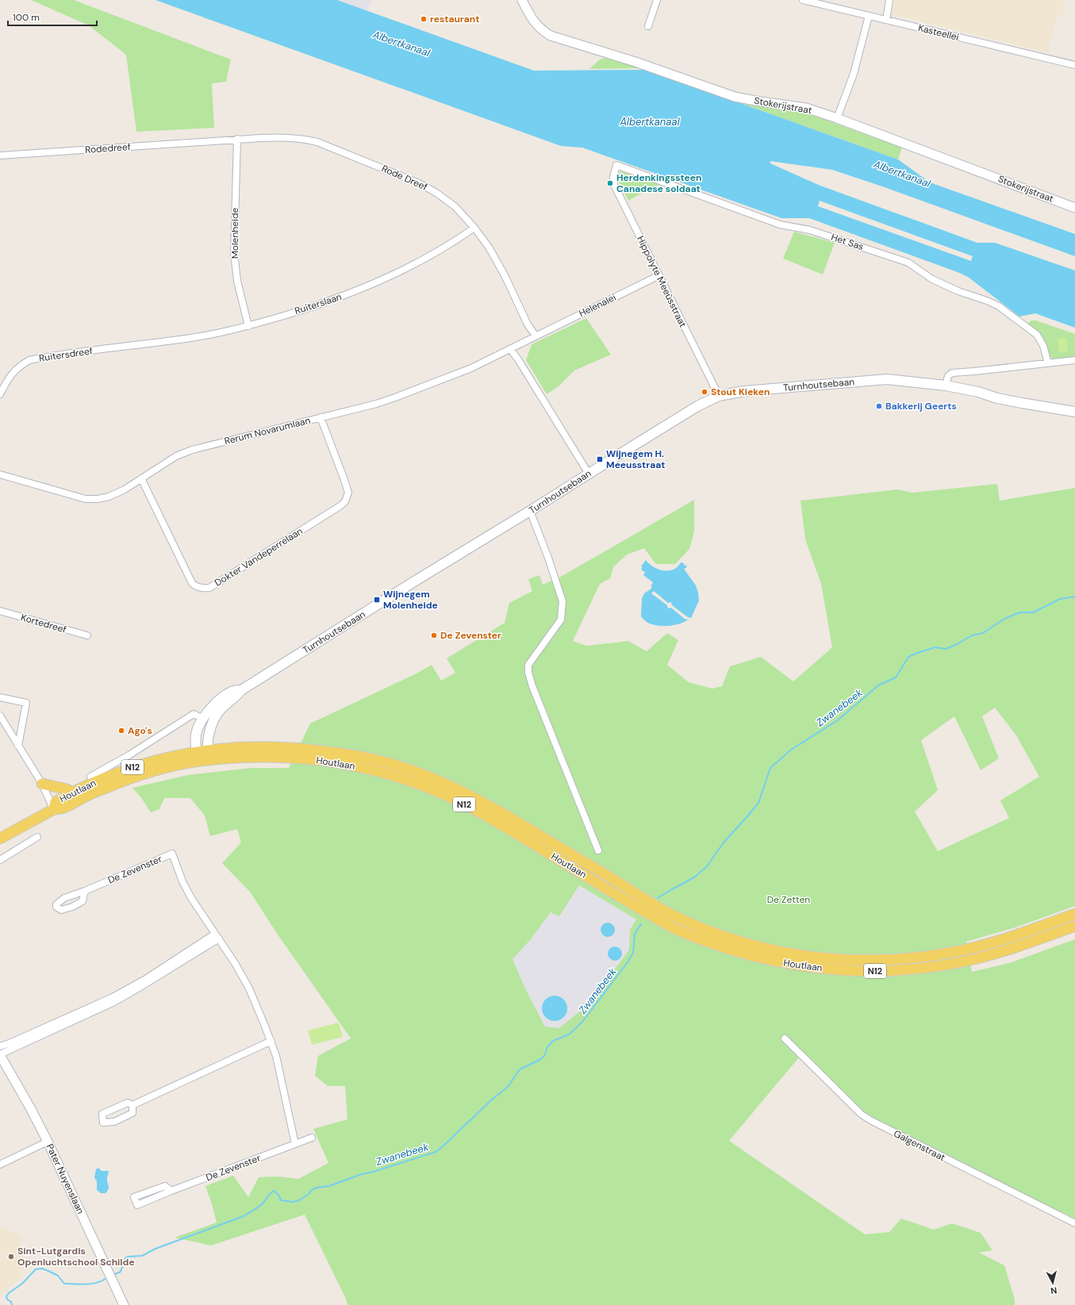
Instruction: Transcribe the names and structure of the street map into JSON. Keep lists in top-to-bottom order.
{
  "streets": {
    "main road": ["Turnhoutsebaan", "Houtlaan", "N12"],
    "street": [
      "Kasteellei",
      "Stokerijstraat",
      "Rodedreef",
      "Rode Dreef",
      "Molenheide",
      "Het Sas",
      "Hippolyte Meeùsstraat",
      "Ruiterslaan",
      "Helenalei",
      "Ruitersdreef",
      "Rerum Novarumlaan",
      "Dokter Vandeperrelaan",
      "Kortedreef",
      "De Zevenster",
      "Galgenstraat",
      "Pater Nuyenslaan"
    ]
  },
  "crossings": [
    ["Rodedreef", "Rode Dreef"],
    ["Rode Dreef", "Molenheide"],
    ["Rode Dreef", "Ruiterslaan"],
    ["Rode Dreef", "Helenalei"],
    ["Rode Dreef", "Rerum Novarumlaan"],
    ["Molenheide", "Ruiterslaan"],
    ["Het Sas", "Hippolyte Meeùsstraat"],
    ["Hippolyte Meeùsstraat", "Helenalei"],
    ["Hippolyte Meeùsstraat", "Turnhoutsebaan"],
    ["Ruiterslaan", "Ruitersdreef"],
    ["Helenalei", "Rerum Novarumlaan"],
    ["Turnhoutsebaan", "Houtlaan"],
    ["Rerum Novarumlaan", "Dokter Vandeperrelaan"],
    ["Houtlaan", "N12"]
  ],
  "water": ["Albertkanaal", "Zwanebeek"],
  "parks": ["De Zetten"],
  "places": {
    "other": [
      "restaurant",
      "Herdenkingssteen Canadese soldaat",
      "Stout Kieken",
      "Bakkerij Geerts",
      "De Zevenster",
      "Ago's",
      "Sint-Lutgardis Openluchtschool Schilde"
    ],
    "transit": ["Wijnegem H. Meeusstraat", "Wijnegem Molenheide"]
  },
  "scale_bar": "100 m",
  "north": "bottom"
}
